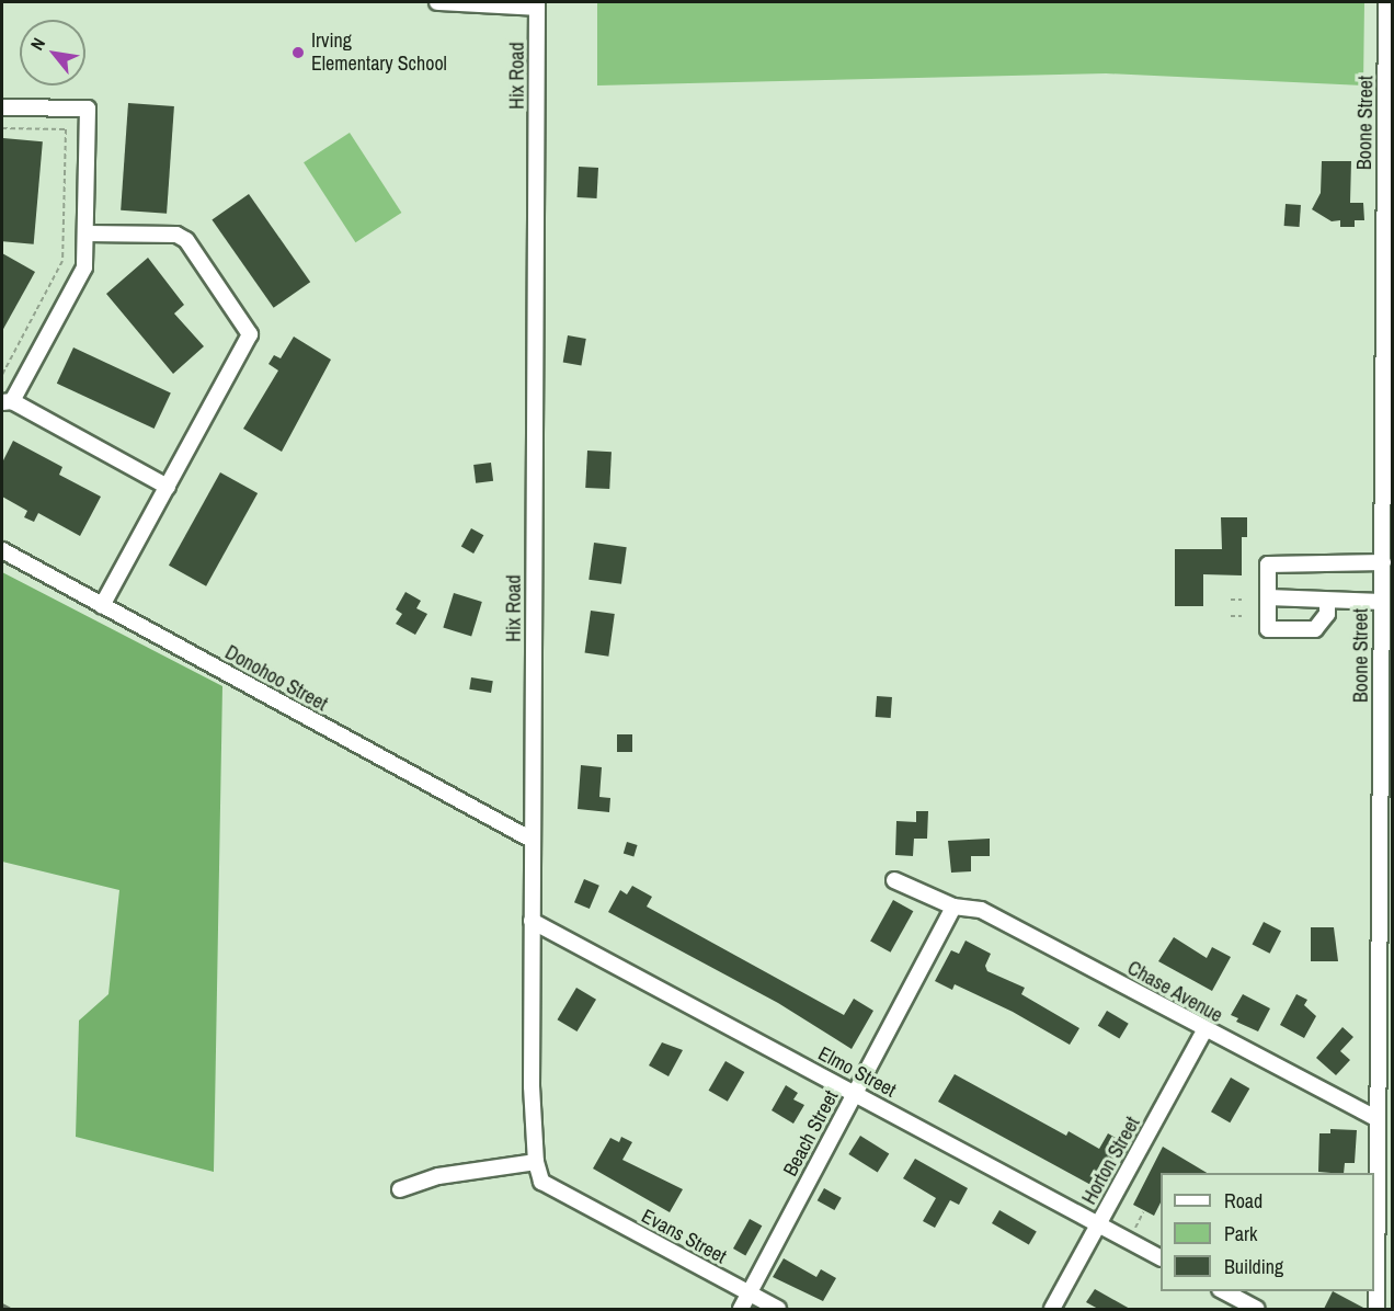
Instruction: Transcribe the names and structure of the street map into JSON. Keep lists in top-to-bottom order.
{
  "streets": {
    "street": [
      "Hix Road",
      "Boone Street",
      "Donohoo Street",
      "Chase Avenue",
      "Elmo Street",
      "Beach Street",
      "Horton Street",
      "Evans Street"
    ]
  },
  "crossings": [
    ["Hix Road", "Donohoo Street"],
    ["Hix Road", "Elmo Street"],
    ["Hix Road", "Evans Street"],
    ["Boone Street", "Chase Avenue"],
    ["Chase Avenue", "Beach Street"],
    ["Chase Avenue", "Horton Street"],
    ["Elmo Street", "Beach Street"],
    ["Elmo Street", "Horton Street"],
    ["Beach Street", "Evans Street"]
  ],
  "places": ["Irving Elementary School"],
  "legend": ["Road", "Park", "Building"],
  "north": "top left"
}
